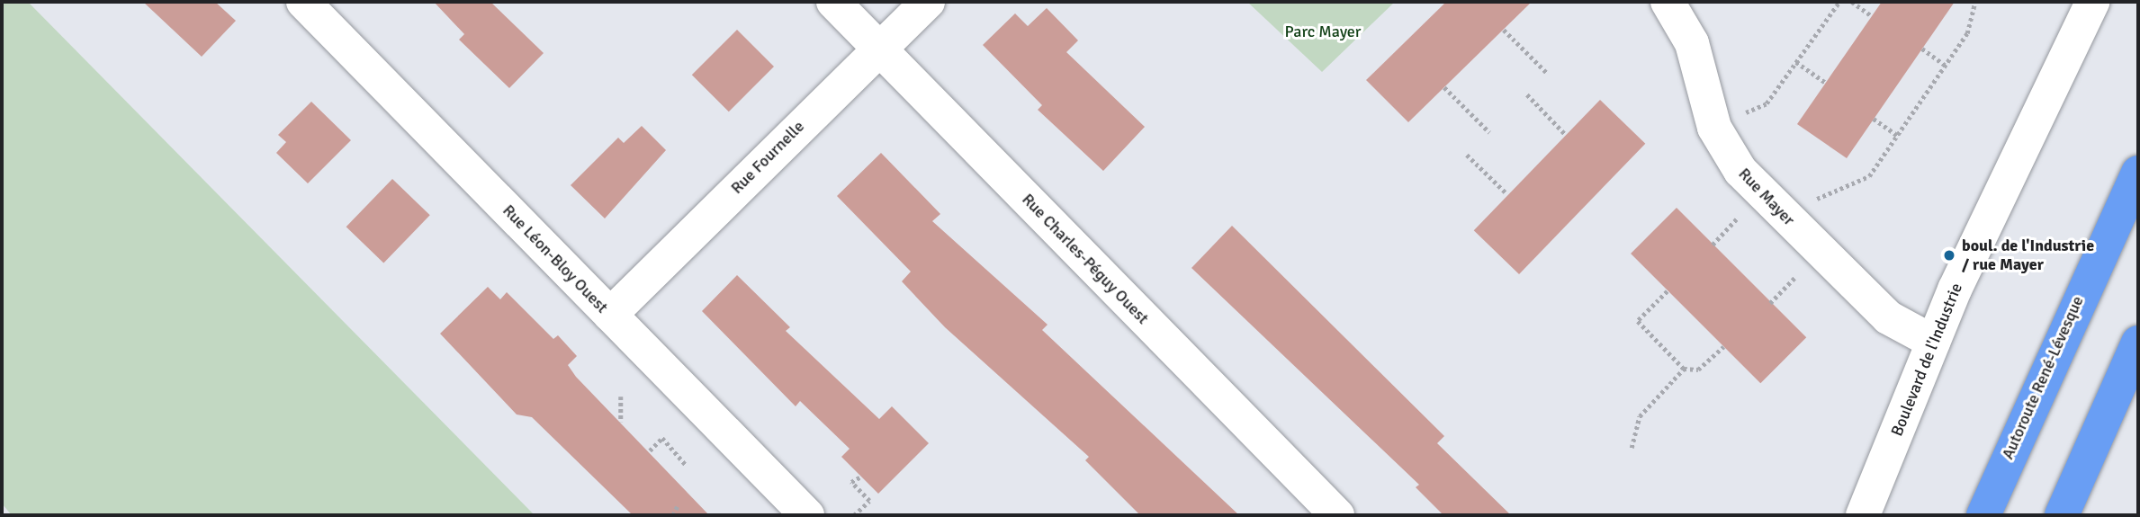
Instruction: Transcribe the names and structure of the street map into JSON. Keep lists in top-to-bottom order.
{
  "streets": {
    "highway": ["Autoroute René-Lévesque"],
    "street": [
      "Rue Fournelle",
      "Rue Mayer",
      "Rue Léon-Bloy Ouest",
      "Rue Charles-Péguy Ouest",
      "Boulevard de l'Industrie"
    ]
  },
  "crossings": [
    ["Rue Fournelle", "Rue Léon-Bloy Ouest"],
    ["Rue Fournelle", "Rue Charles-Péguy Ouest"],
    ["Rue Mayer", "Boulevard de l'Industrie"]
  ],
  "parks": ["Parc Mayer"],
  "places": ["boul. de l'Industrie / rue Mayer"]
}
